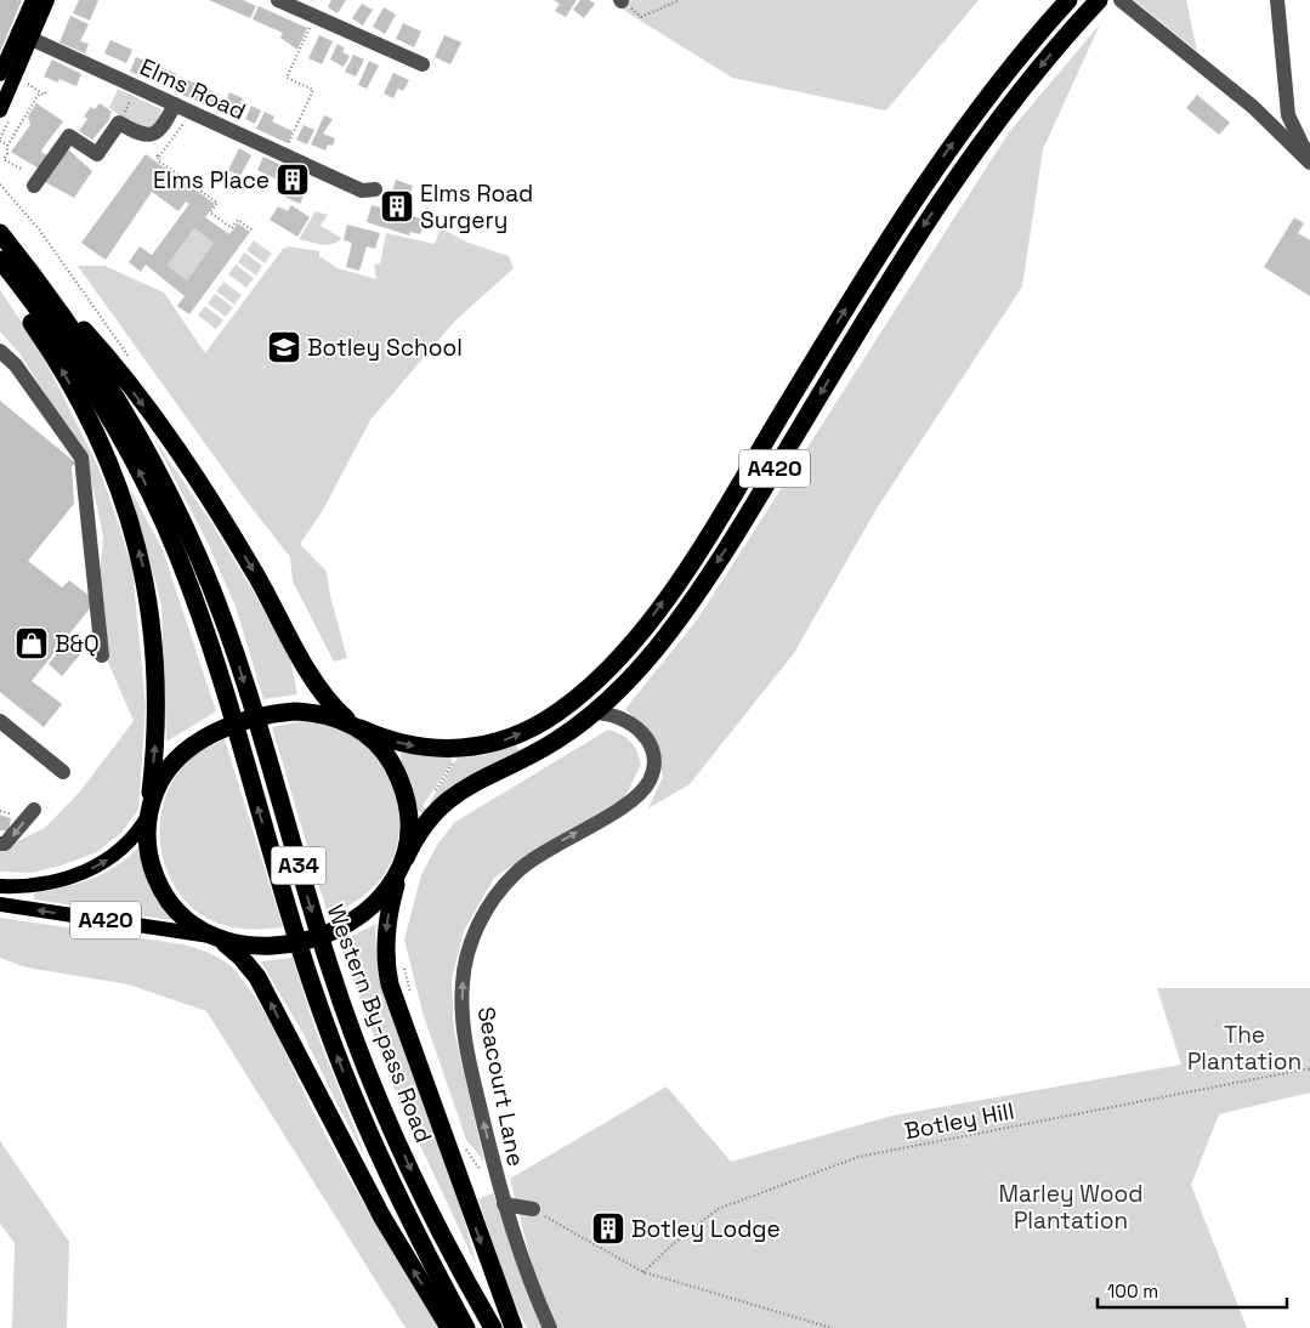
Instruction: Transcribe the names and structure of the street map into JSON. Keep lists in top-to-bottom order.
{
  "streets": {
    "highway": ["A420", "A34", "Western By-pass Road"],
    "street": ["Elms Road", "Seacourt Lane"],
    "path": ["Botley Hill"]
  },
  "crossings": [
    ["A420", "Seacourt Lane"],
    ["A34", "Western By-pass Road"]
  ],
  "one_way": ["Seacourt Lane"],
  "parks": ["The Plantation", "Marley Wood Plantation"],
  "places": {
    "building": ["Elms Place", "Elms Road Surgery", "Botley Lodge"],
    "school or university": ["Botley School"],
    "shop": ["B&Q"]
  },
  "scale_bar": "100 m"
}
